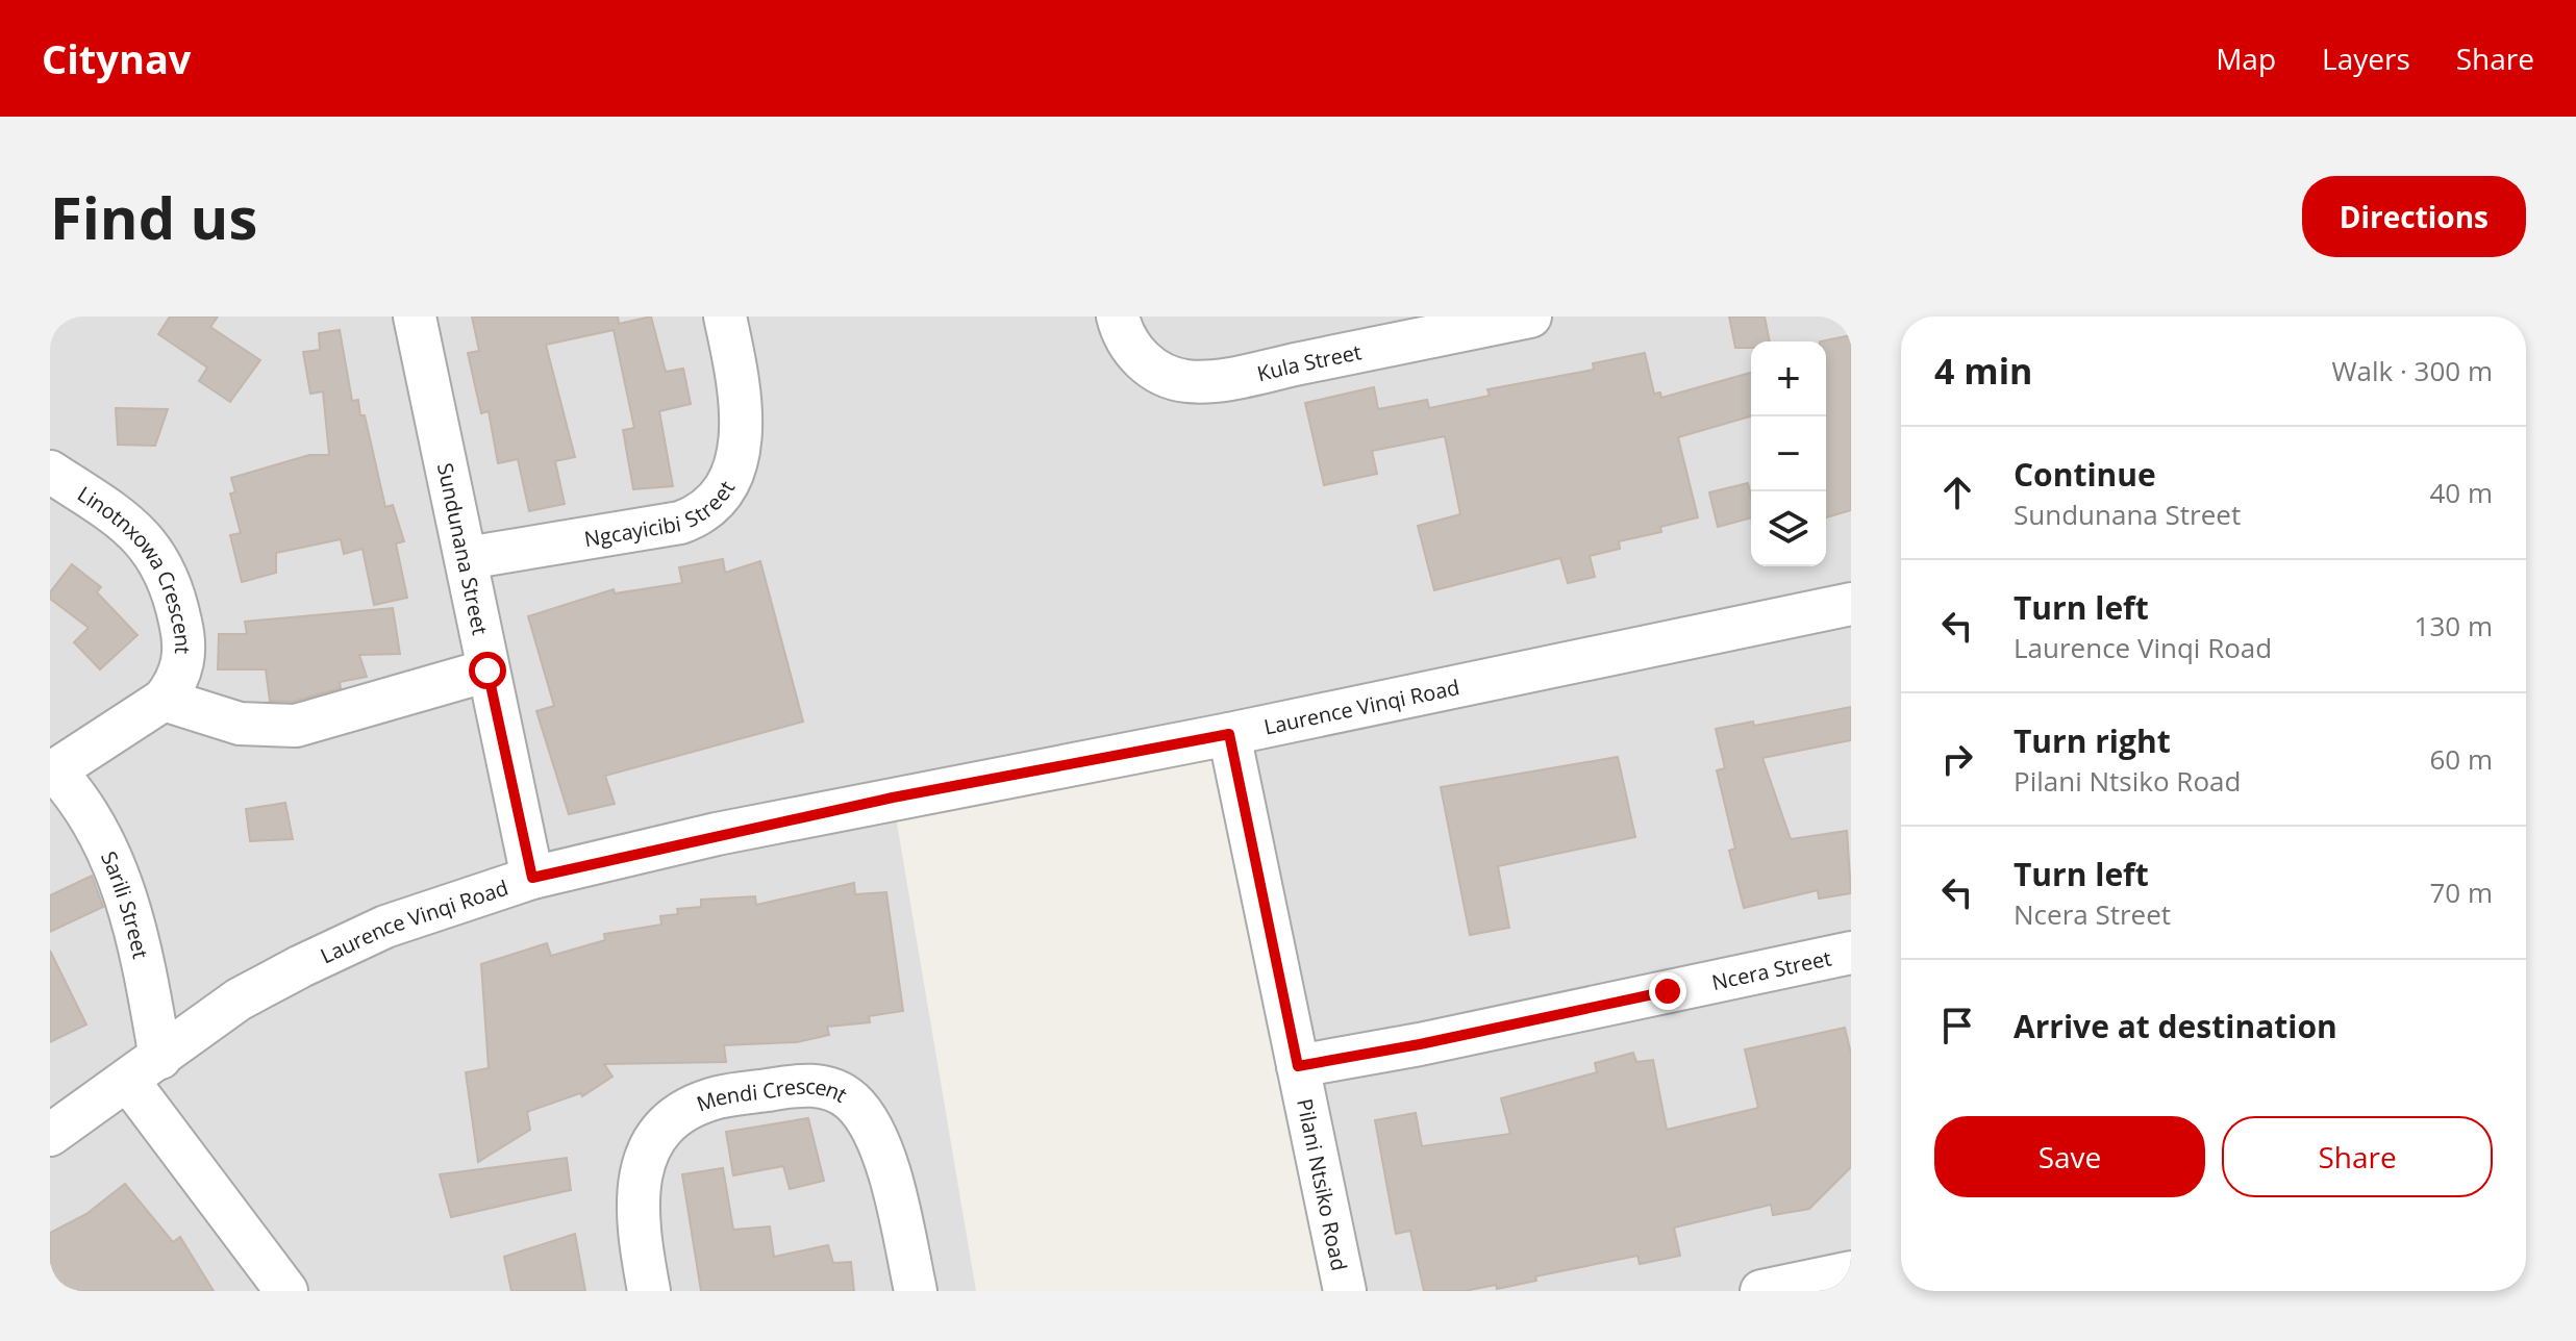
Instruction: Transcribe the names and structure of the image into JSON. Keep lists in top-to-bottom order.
{
  "streets": {
    "street": [
      "Kula Street",
      "Ngcayicibi Street",
      "Sundunana Street",
      "Linotnxowa Crescent",
      "Laurence Vinqi Road",
      "Sarili Street",
      "Ncera Street",
      "Mendi Crescent",
      "Pilani Ntsiko Road"
    ]
  },
  "crossings": [
    ["Ngcayicibi Street", "Sundunana Street"],
    ["Sundunana Street", "Laurence Vinqi Road"],
    ["Linotnxowa Crescent", "Sarili Street"],
    ["Laurence Vinqi Road", "Sarili Street"],
    ["Laurence Vinqi Road", "Pilani Ntsiko Road"],
    ["Ncera Street", "Pilani Ntsiko Road"]
  ],
  "page": {
    "header": "Citynav",
    "nav": ["Map", "Layers", "Share"],
    "buttons": [
      "Directions",
      ["Save", "Share"]
    ],
    "title": "Find us",
    "heading": ["4 min", "Walk · 300 m"],
    "map_buttons": ["+", "−"],
    "list": [
      ["Continue", "Sundunana Street", "40 m"],
      ["Turn left", "Laurence Vinqi Road", "130 m"],
      ["Turn right", "Pilani Ntsiko Road", "60 m"],
      ["Turn left", "Ncera Street", "70 m"],
      "Arrive at destination"
    ]
  }
}
